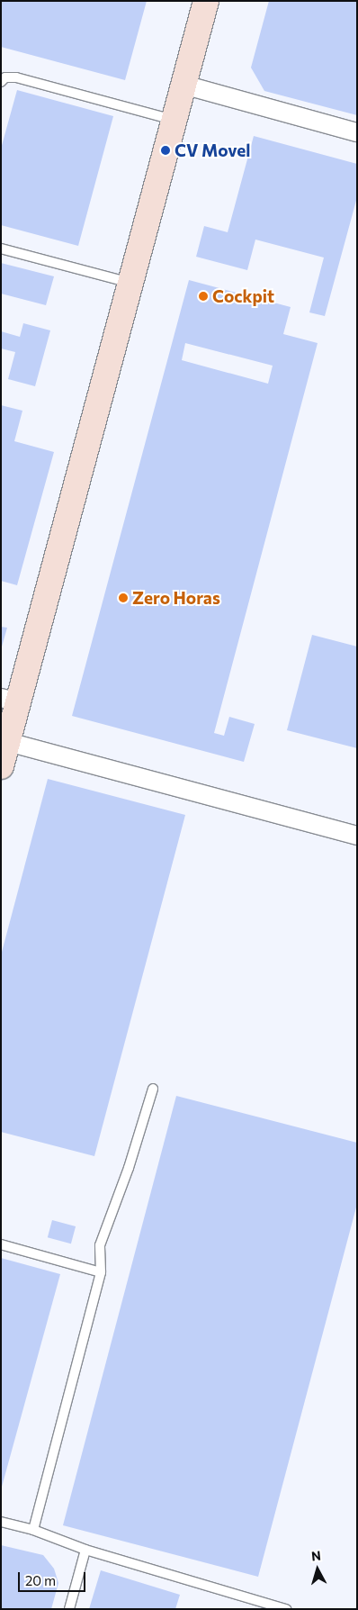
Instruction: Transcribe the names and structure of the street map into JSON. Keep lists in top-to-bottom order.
{
  "places": ["CV Movel", "Cockpit", "Zero Horas"],
  "scale_bar": "20 m",
  "north": "top"
}
